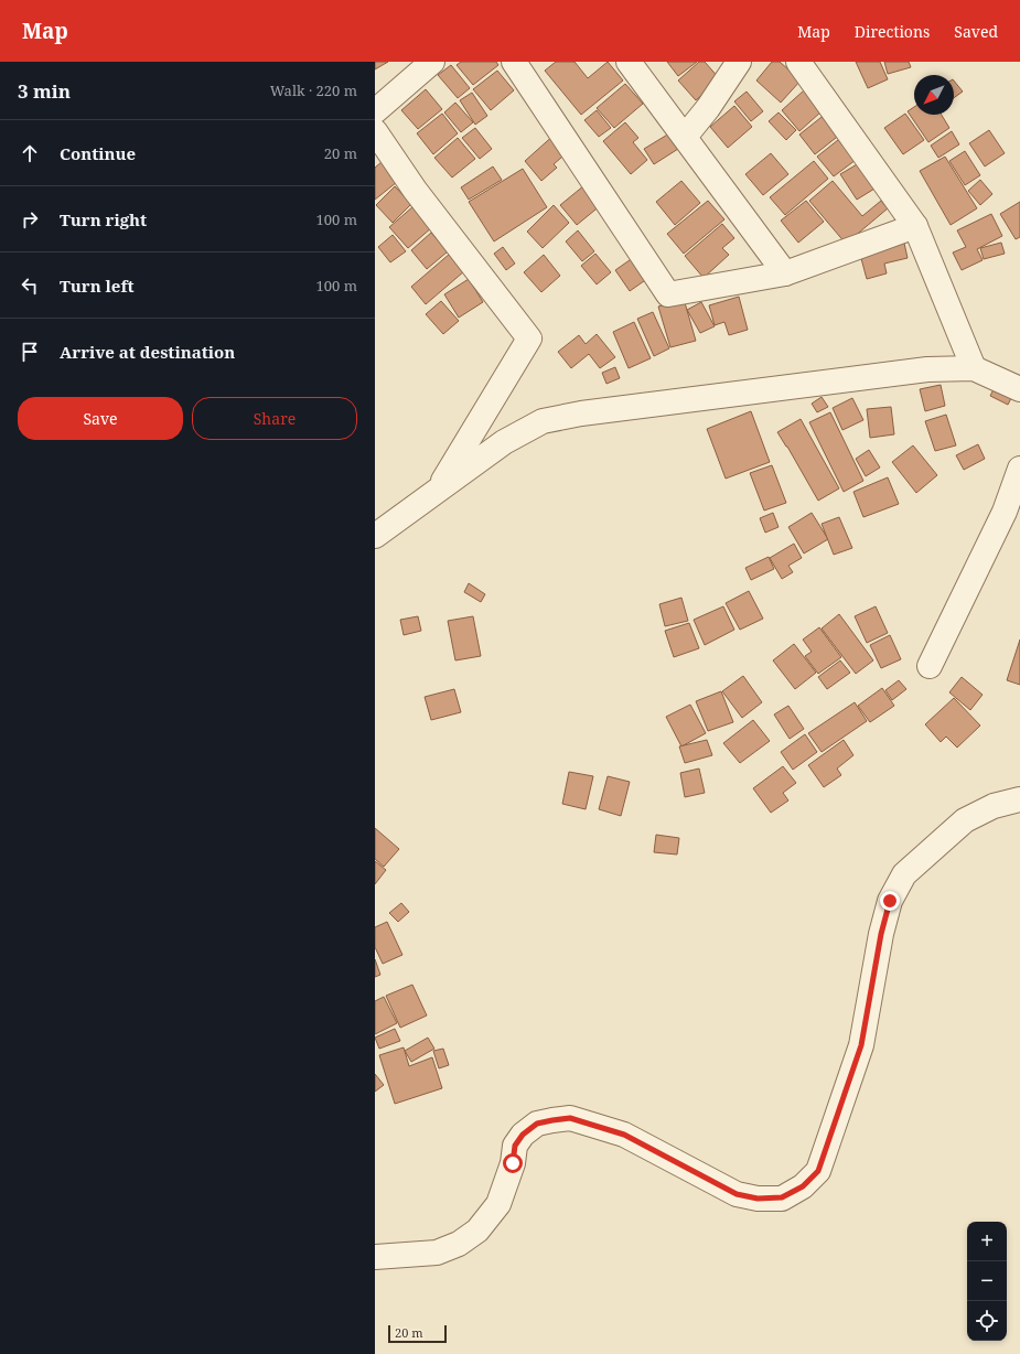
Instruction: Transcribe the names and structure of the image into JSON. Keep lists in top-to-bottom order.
{
  "scale_bar": "20 m",
  "north": "bottom left",
  "page": {
    "header": "Map",
    "nav": ["Map", "Directions", "Saved"],
    "heading": ["3 min", "Walk · 220 m"],
    "list": [
      ["Continue", "20 m"],
      ["Turn right", "100 m"],
      ["Turn left", "100 m"],
      "Arrive at destination"
    ],
    "buttons": ["Save", "Share"],
    "map_buttons": ["+", "−"],
    "scale": "20 m"
  }
}
